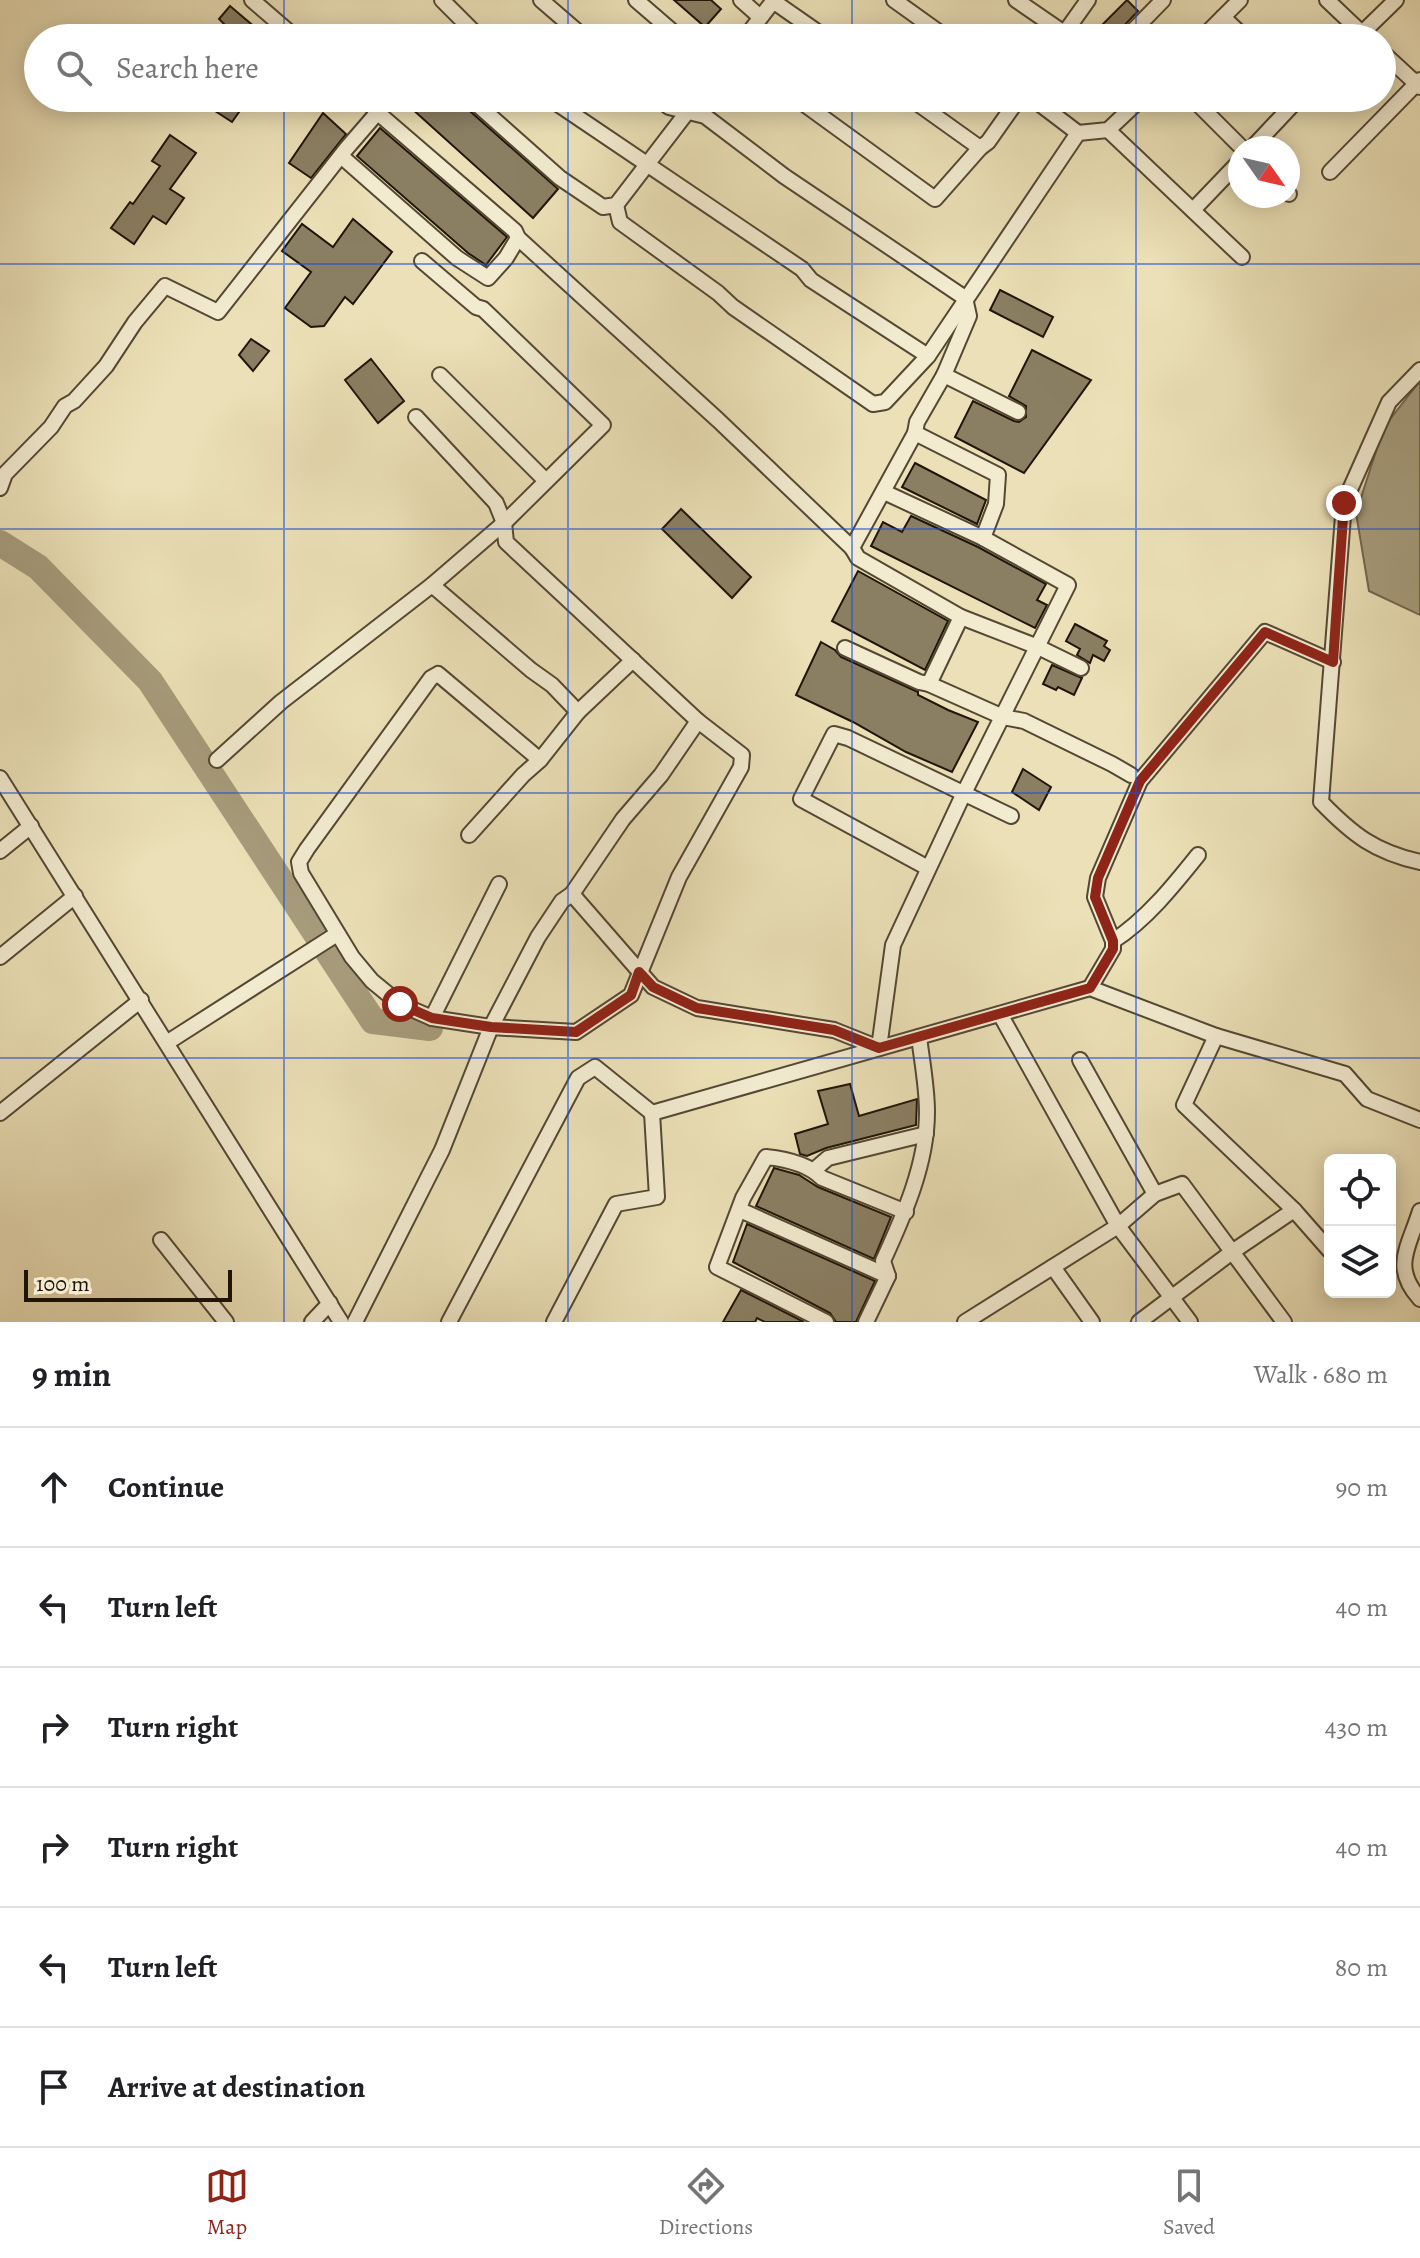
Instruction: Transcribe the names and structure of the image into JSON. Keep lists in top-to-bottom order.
{
  "scale_bar": "100 m",
  "north": "bottom right",
  "page": {
    "search": "Search here",
    "scale": "100 m",
    "heading": ["9 min", "Walk · 680 m"],
    "list": [
      ["Continue", "90 m"],
      ["Turn left", "40 m"],
      ["Turn right", "430 m"],
      ["Turn right", "40 m"],
      ["Turn left", "80 m"],
      "Arrive at destination"
    ],
    "nav": ["Map", "Directions", "Saved"]
  }
}
